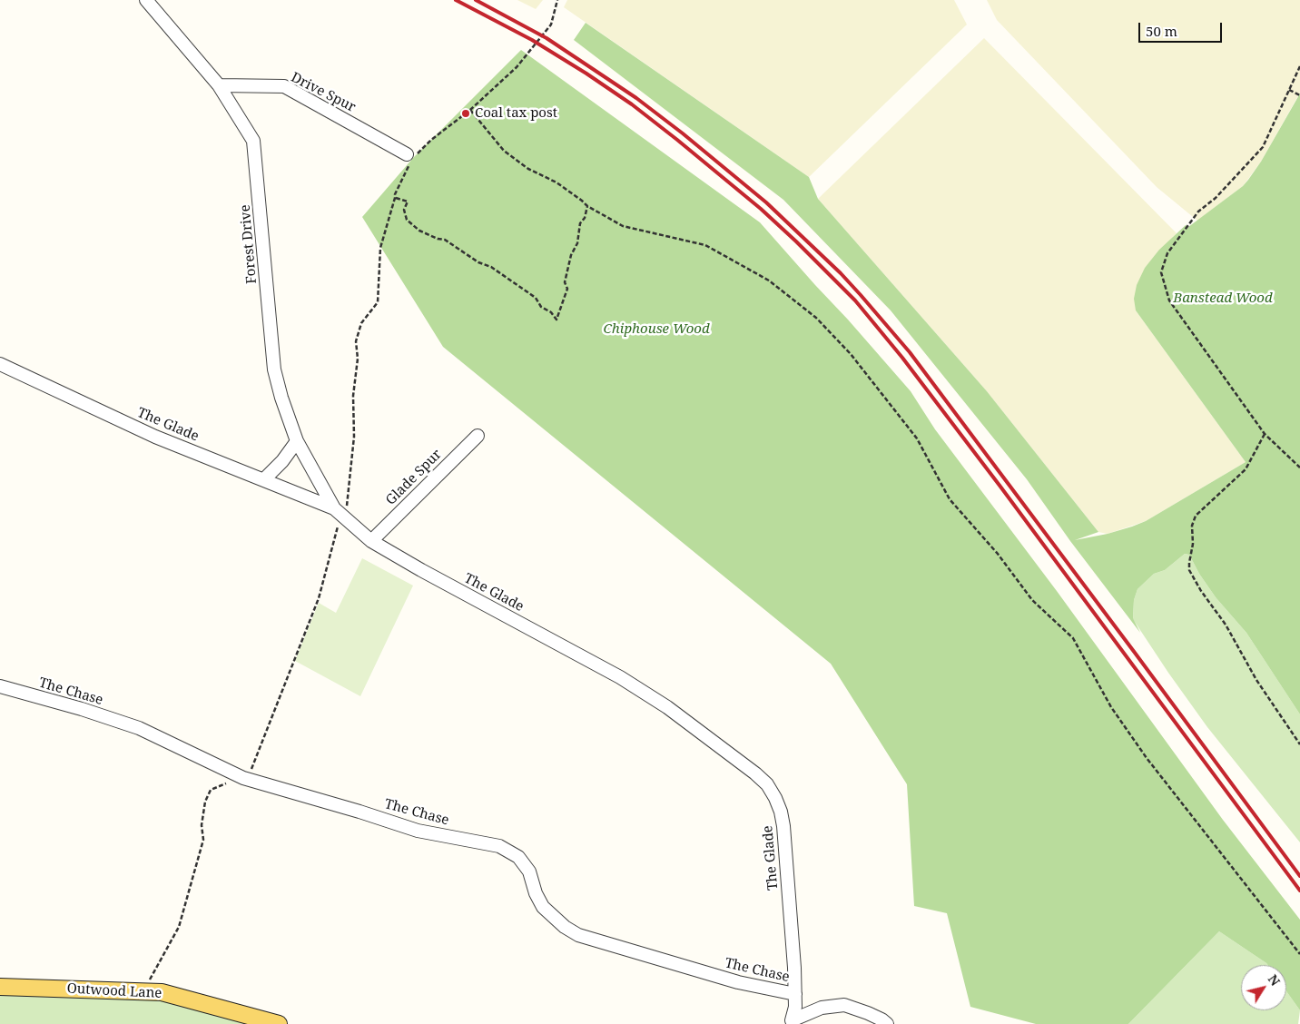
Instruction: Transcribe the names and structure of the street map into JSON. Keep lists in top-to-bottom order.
{
  "streets": {
    "main road": ["Outwood Lane"],
    "street": [
      "Drive Spur",
      "Forest Drive",
      "The Glade",
      "Glade Spur",
      "The Chase"
    ]
  },
  "crossings": [
    ["Drive Spur", "Forest Drive"],
    ["Forest Drive", "The Glade"],
    ["The Glade", "Glade Spur"],
    ["The Glade", "The Chase"]
  ],
  "parks": ["Banstead Wood", "Chiphouse Wood"],
  "places": ["Coal tax post"],
  "scale_bar": "50 m",
  "north": "top right"
}
